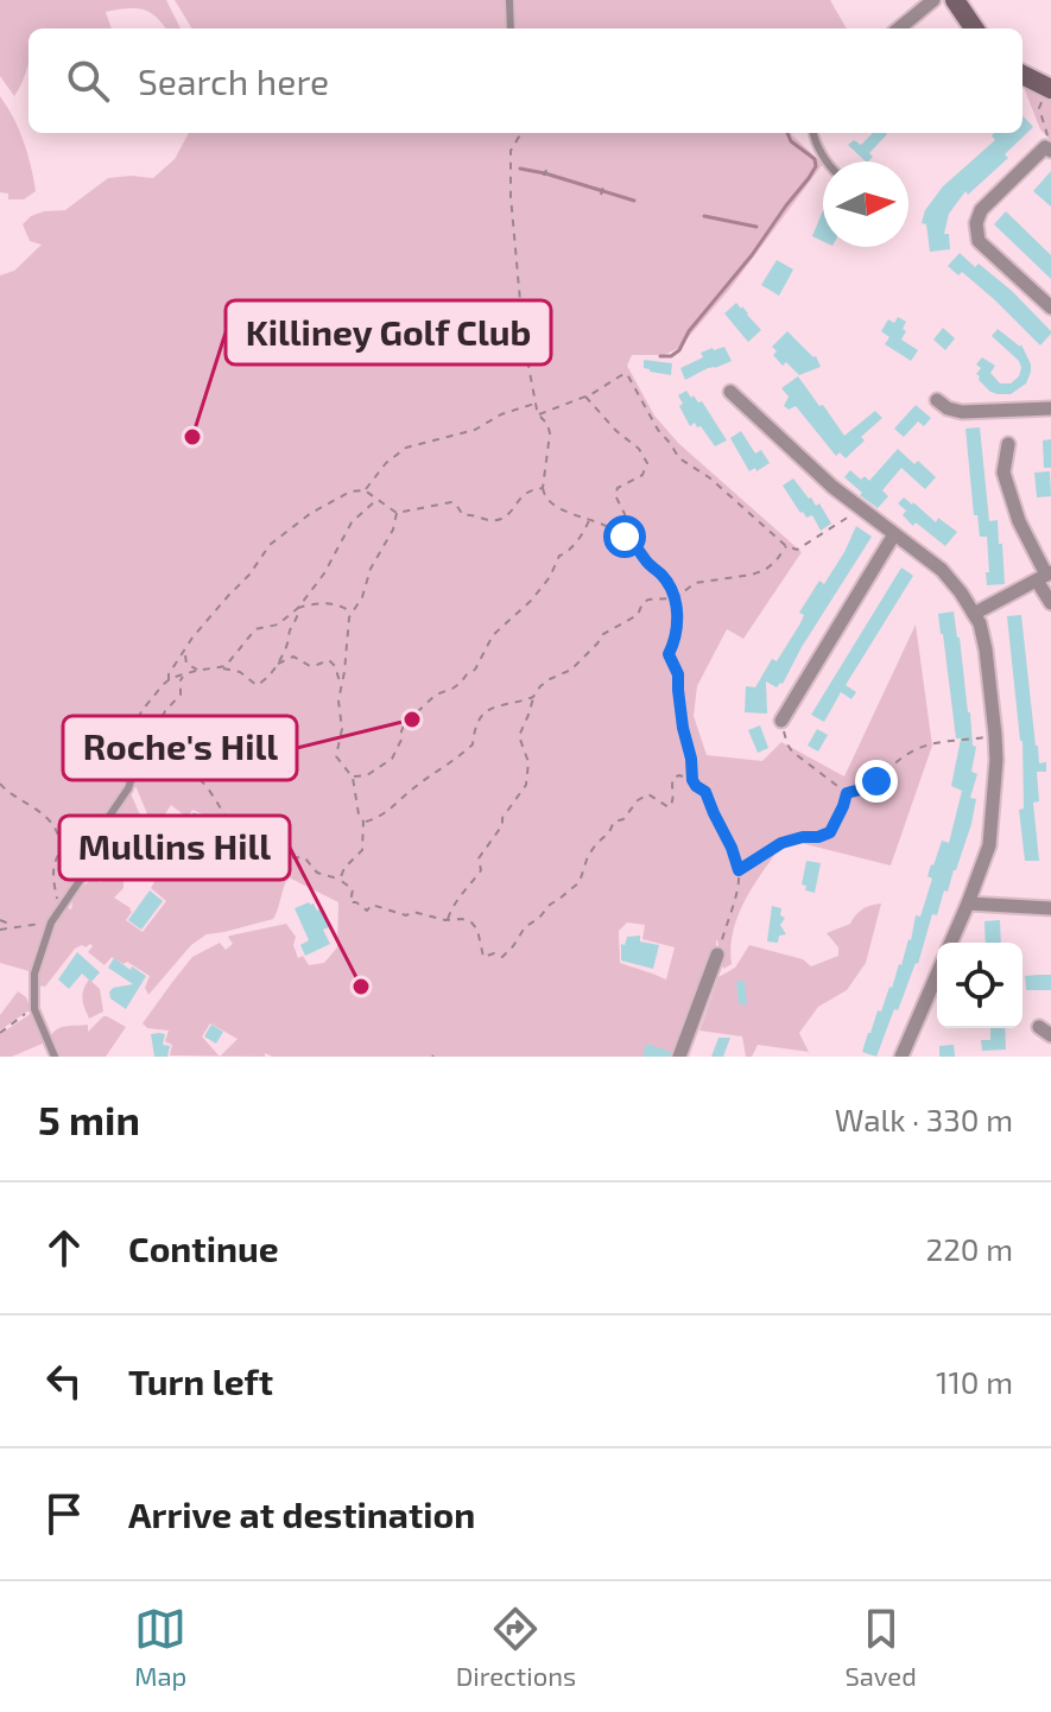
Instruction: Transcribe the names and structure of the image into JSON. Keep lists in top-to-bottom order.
{
  "places": ["Killiney Golf Club", "Roche's Hill", "Mullins Hill"],
  "north": "right",
  "page": {
    "search": "Search here",
    "heading": ["5 min", "Walk · 330 m"],
    "list": [
      ["Continue", "220 m"],
      ["Turn left", "110 m"],
      "Arrive at destination"
    ],
    "nav": ["Map", "Directions", "Saved"]
  }
}
